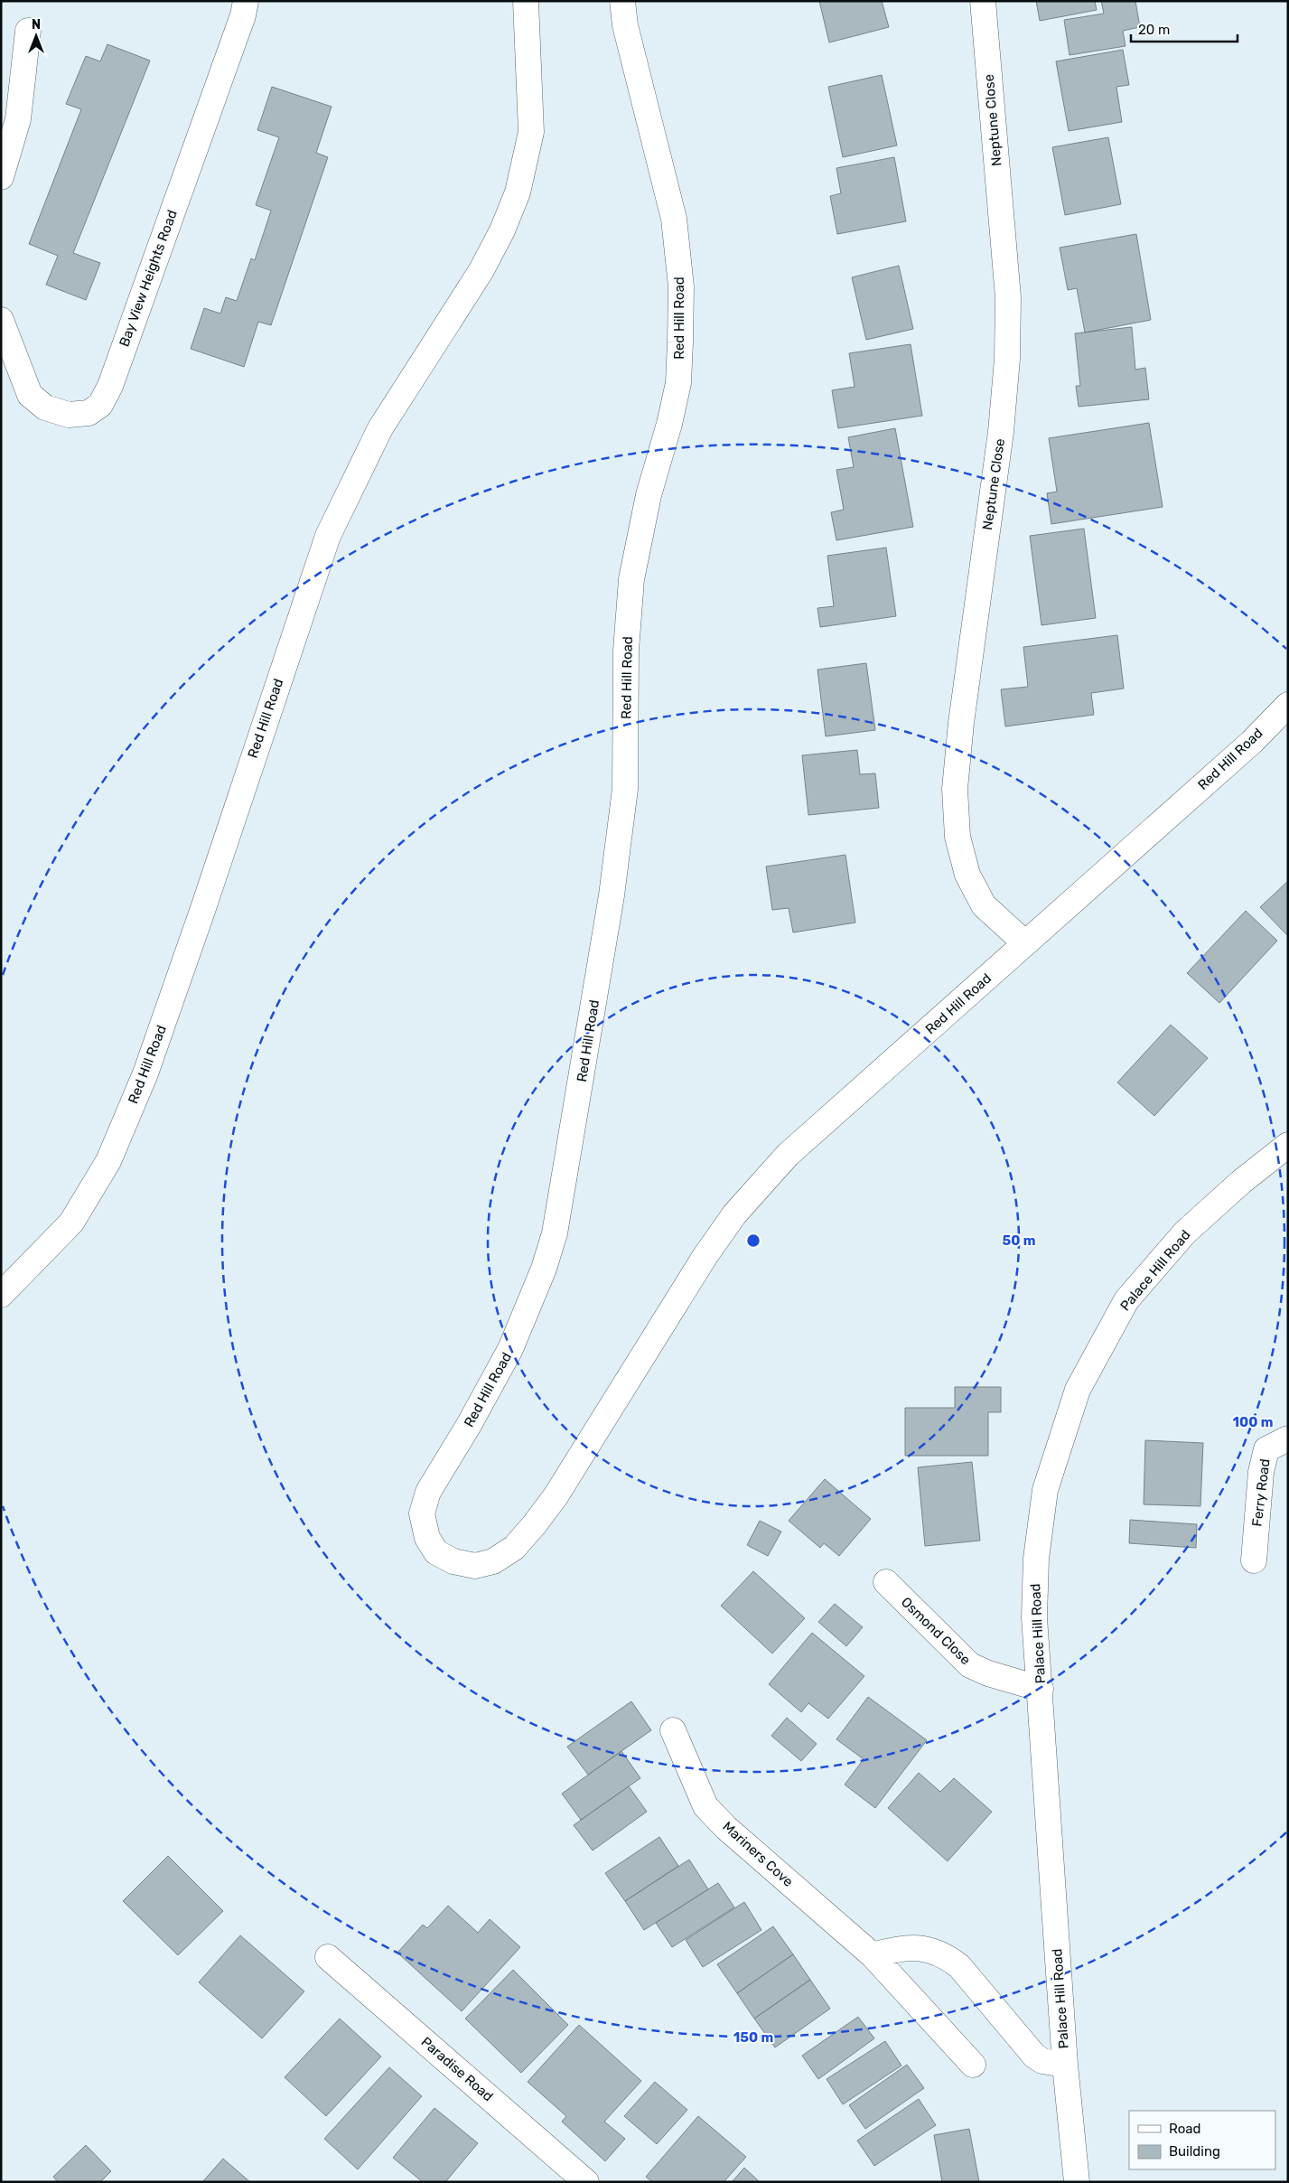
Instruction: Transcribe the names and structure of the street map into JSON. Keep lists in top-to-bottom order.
{
  "streets": {
    "street": [
      "Neptune Close",
      "Bay View Heights Road",
      "Red Hill Road",
      "Palace Hill Road",
      "Ferry Road",
      "Osmond Close",
      "Mariners Cove",
      "Paradise Road"
    ]
  },
  "crossings": [
    ["Neptune Close", "Red Hill Road"],
    ["Palace Hill Road", "Osmond Close"]
  ],
  "legend": ["Road", "Building"],
  "scale_bar": "20 m",
  "north": "top",
  "rings": ["50 m", "100 m", "150 m"]
}
